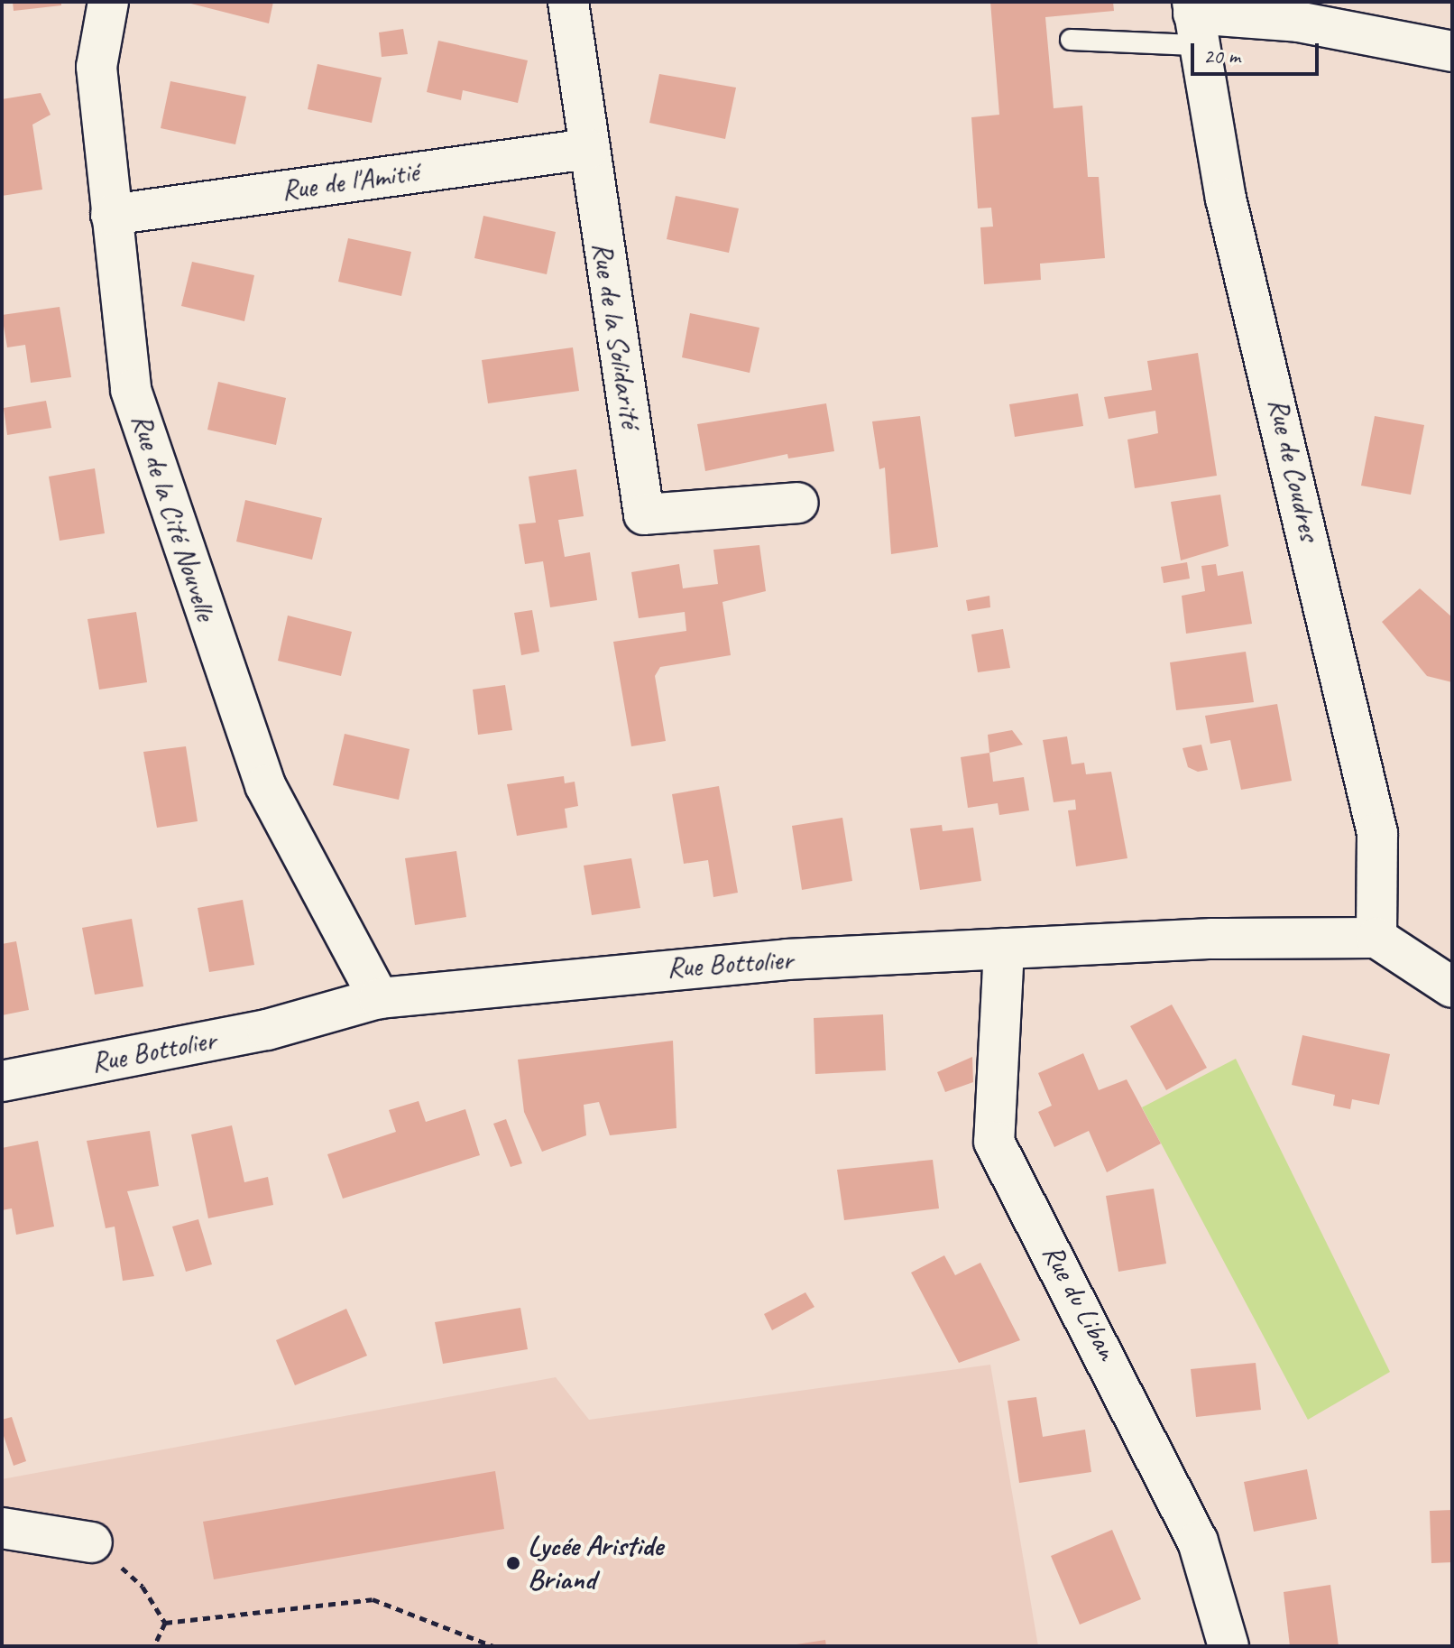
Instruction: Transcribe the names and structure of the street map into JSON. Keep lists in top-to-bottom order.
{
  "streets": {
    "street": [
      "Rue de l'Amitié",
      "Rue de la Solidarité",
      "Rue de Coudres",
      "Rue de la Cité Nouvelle",
      "Rue Bottolier",
      "Rue du Liban"
    ]
  },
  "crossings": [
    ["Rue de l'Amitié", "Rue de la Solidarité"],
    ["Rue de l'Amitié", "Rue de la Cité Nouvelle"],
    ["Rue de Coudres", "Rue Bottolier"],
    ["Rue de la Cité Nouvelle", "Rue Bottolier"],
    ["Rue Bottolier", "Rue du Liban"]
  ],
  "places": ["Lycée Aristide Briand"],
  "scale_bar": "20 m"
}
